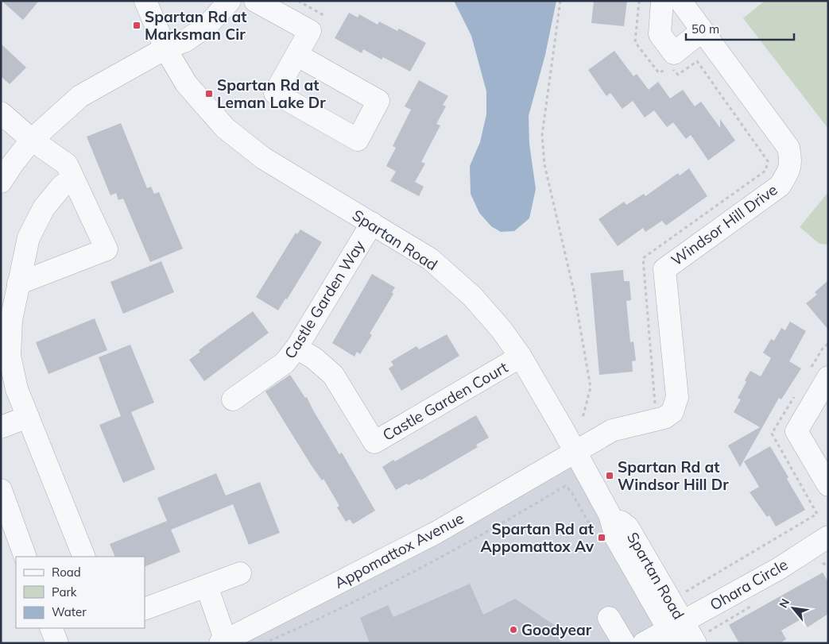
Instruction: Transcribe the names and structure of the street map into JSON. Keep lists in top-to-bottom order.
{
  "streets": {
    "street": [
      "Windsor Hill Drive",
      "Spartan Road",
      "Castle Garden Way",
      "Castle Garden Court",
      "Appomattox Avenue",
      "Ohara Circle"
    ]
  },
  "crossings": [
    ["Windsor Hill Drive", "Spartan Road"],
    ["Windsor Hill Drive", "Appomattox Avenue"],
    ["Spartan Road", "Castle Garden Way"],
    ["Spartan Road", "Castle Garden Court"],
    ["Spartan Road", "Appomattox Avenue"],
    ["Spartan Road", "Ohara Circle"],
    ["Castle Garden Way", "Castle Garden Court"]
  ],
  "places": {
    "transit": [
      "Spartan Rd at Marksman Cir",
      "Spartan Rd at Leman Lake Dr",
      "Spartan Rd at Windsor Hill Dr",
      "Spartan Rd at Appomattox Av"
    ],
    "other": ["Goodyear"]
  },
  "legend": ["Road", "Park", "Water"],
  "scale_bar": "50 m",
  "north": "top left"
}
